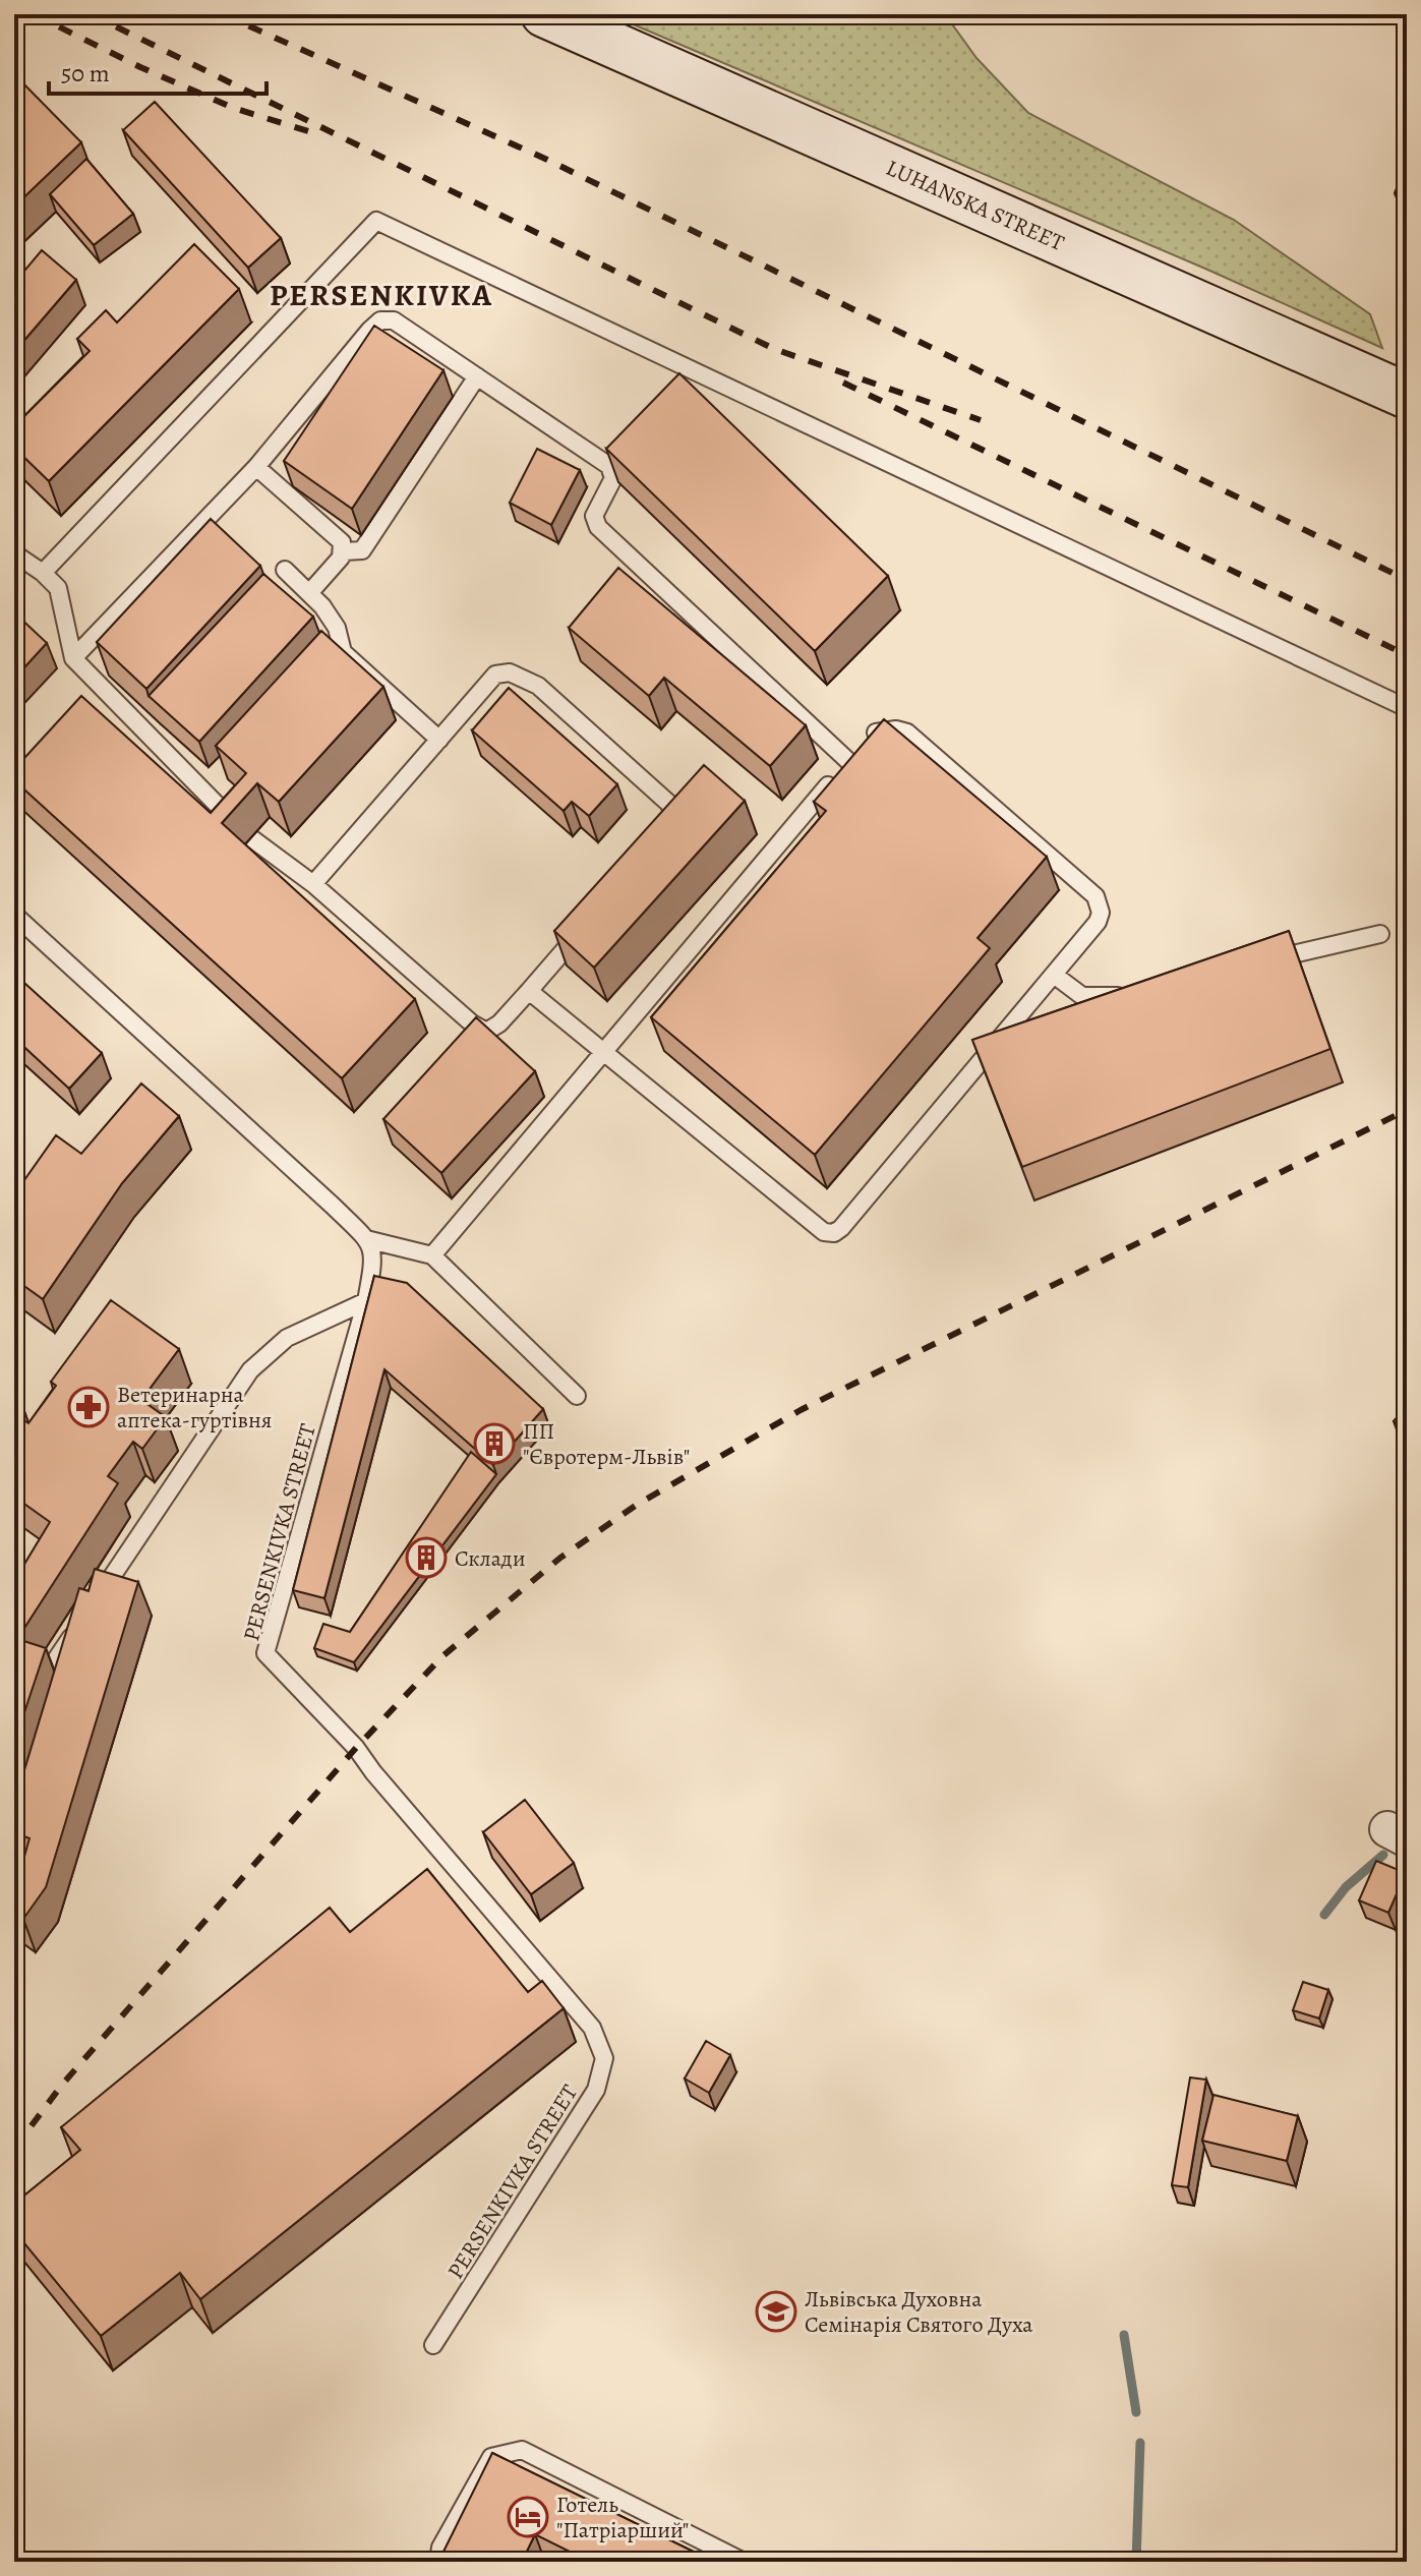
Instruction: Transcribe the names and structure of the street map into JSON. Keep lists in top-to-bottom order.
{
  "streets": {
    "main road": ["LUHANSKA STREET"],
    "lane": ["PERSENKIVKA STREET"]
  },
  "districts": ["PERSENKIVKA"],
  "places": {
    "pharmacy": ["Ветеринарна аптека-гуртівня"],
    "building": ["ПП \"Євротерм-Львів\"", "Склади"],
    "school or university": ["Львівська Духовна Семінарія Святого Духа"],
    "hotel": ["Готель \"Патріарший\""]
  },
  "scale_bar": "50 m"
}
